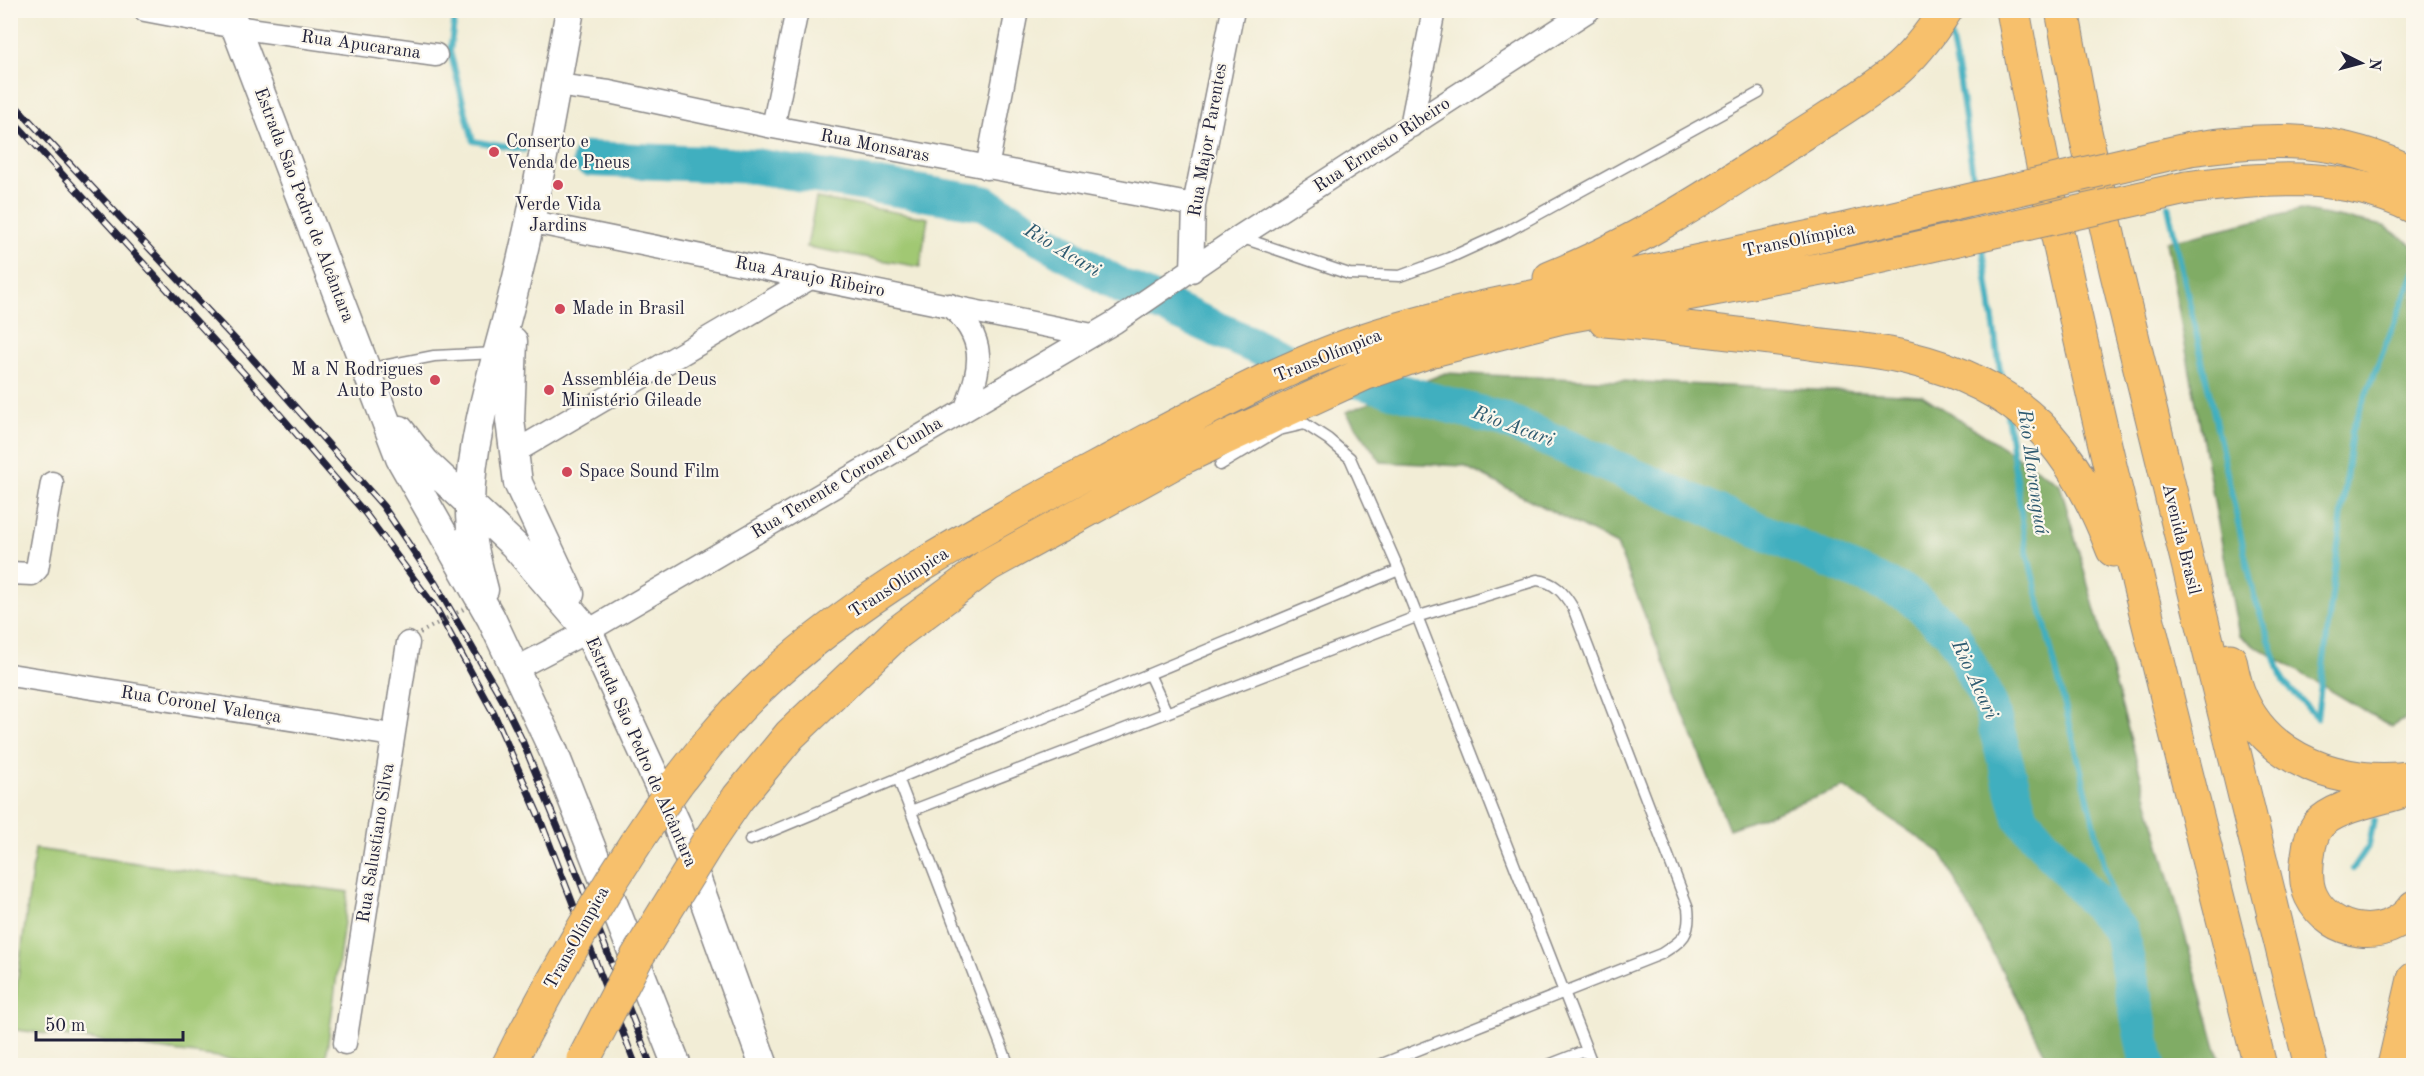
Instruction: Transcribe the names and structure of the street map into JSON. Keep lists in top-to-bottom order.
{
  "streets": {
    "highway": ["TransOlímpica", "Avenida Brasil"],
    "street": [
      "Rua Apucarana",
      "Rua Major Parentes",
      "Rua Ernesto Ribeiro",
      "Rua Monsaras",
      "Estrada São Pedro de Alcântara",
      "Rua Araujo Ribeiro",
      "Rua Tenente Coronel Cunha",
      "Rua Coronel Valença",
      "Rua Salustiano Silva"
    ]
  },
  "crossings": [
    ["Rua Apucarana", "Estrada São Pedro de Alcântara"],
    ["Rua Major Parentes", "Rua Ernesto Ribeiro"],
    ["Rua Major Parentes", "Rua Monsaras"],
    ["Rua Major Parentes", "Rua Tenente Coronel Cunha"],
    ["Rua Ernesto Ribeiro", "Rua Tenente Coronel Cunha"],
    ["Estrada São Pedro de Alcântara", "Rua Tenente Coronel Cunha"],
    ["Rua Araujo Ribeiro", "Rua Tenente Coronel Cunha"],
    ["Rua Coronel Valença", "Rua Salustiano Silva"]
  ],
  "water": ["Rio Acari", "Rio Maranguá"],
  "places": [
    "Conserto e Venda de Pneus",
    "Verde Vida Jardins",
    "Made in Brasil",
    "M a N Rodrigues Auto Posto",
    "Assembléia de Deus Ministério Gileade",
    "Space Sound Film"
  ],
  "scale_bar": "50 m",
  "north": "right"
}
